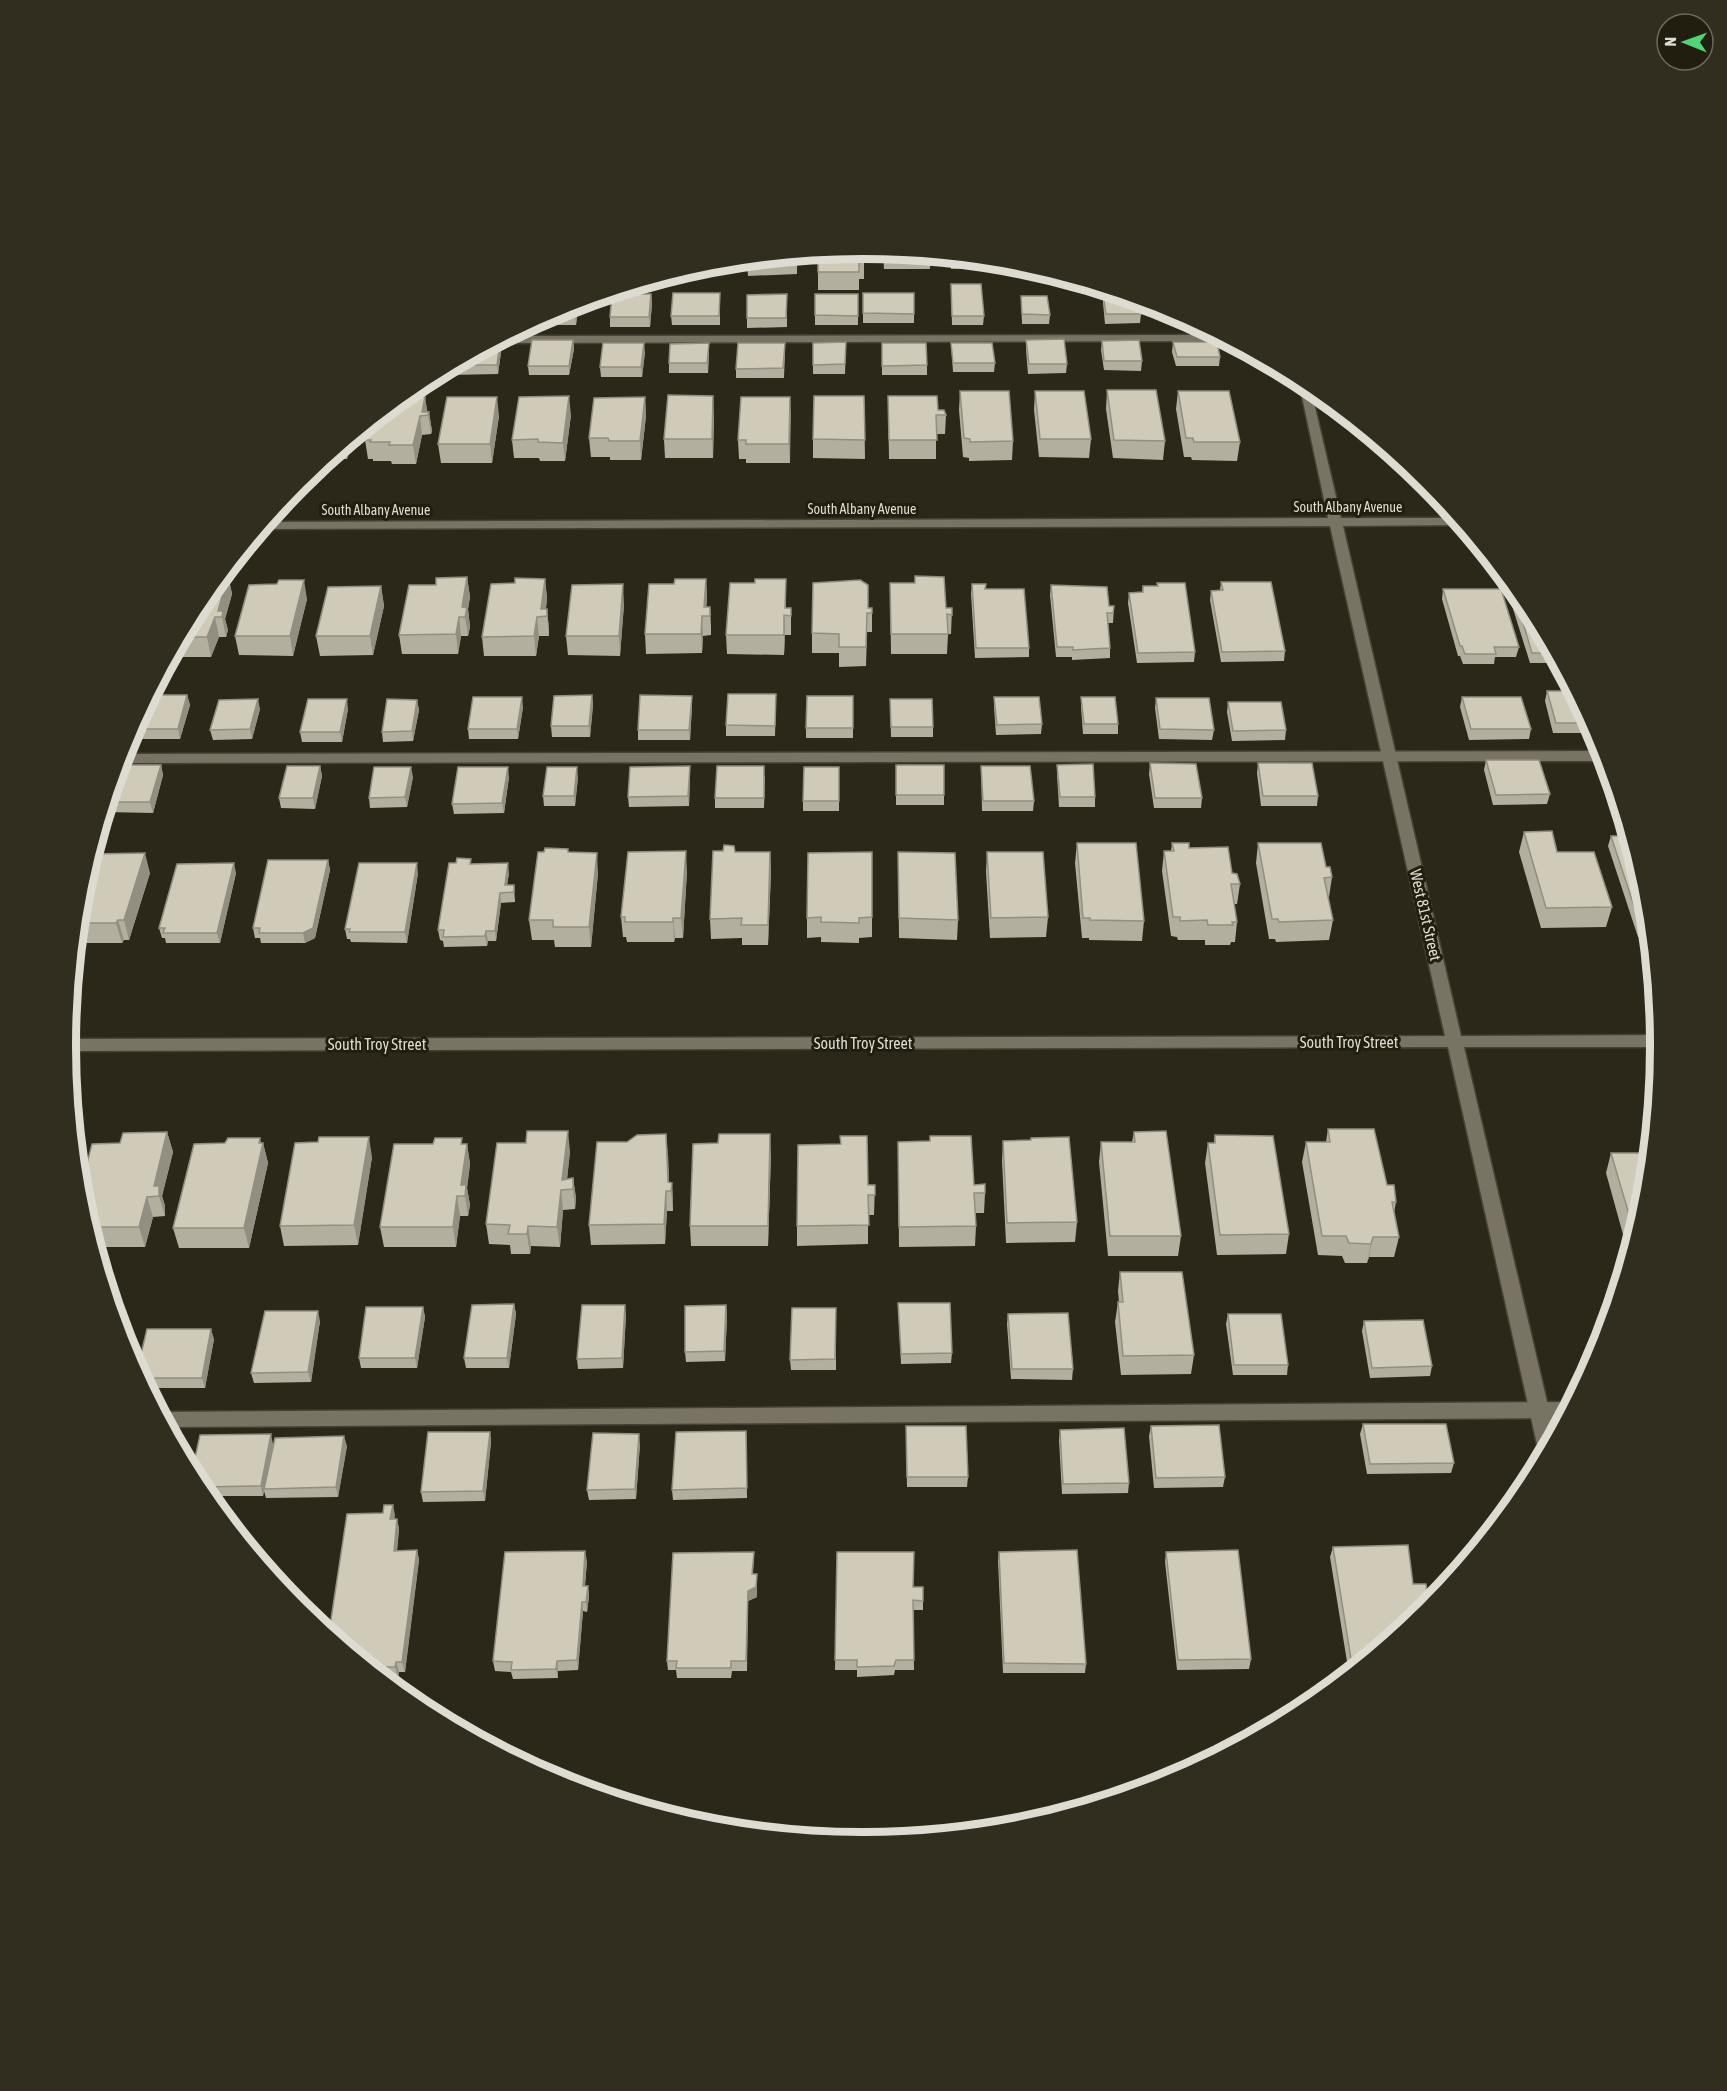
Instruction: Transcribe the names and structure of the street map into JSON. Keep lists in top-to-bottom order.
{
  "streets": {
    "street": ["South Albany Avenue", "West 81st Street", "South Troy Street"]
  },
  "crossings": [
    ["South Albany Avenue", "West 81st Street"],
    ["West 81st Street", "South Troy Street"]
  ],
  "north": "left"
}
